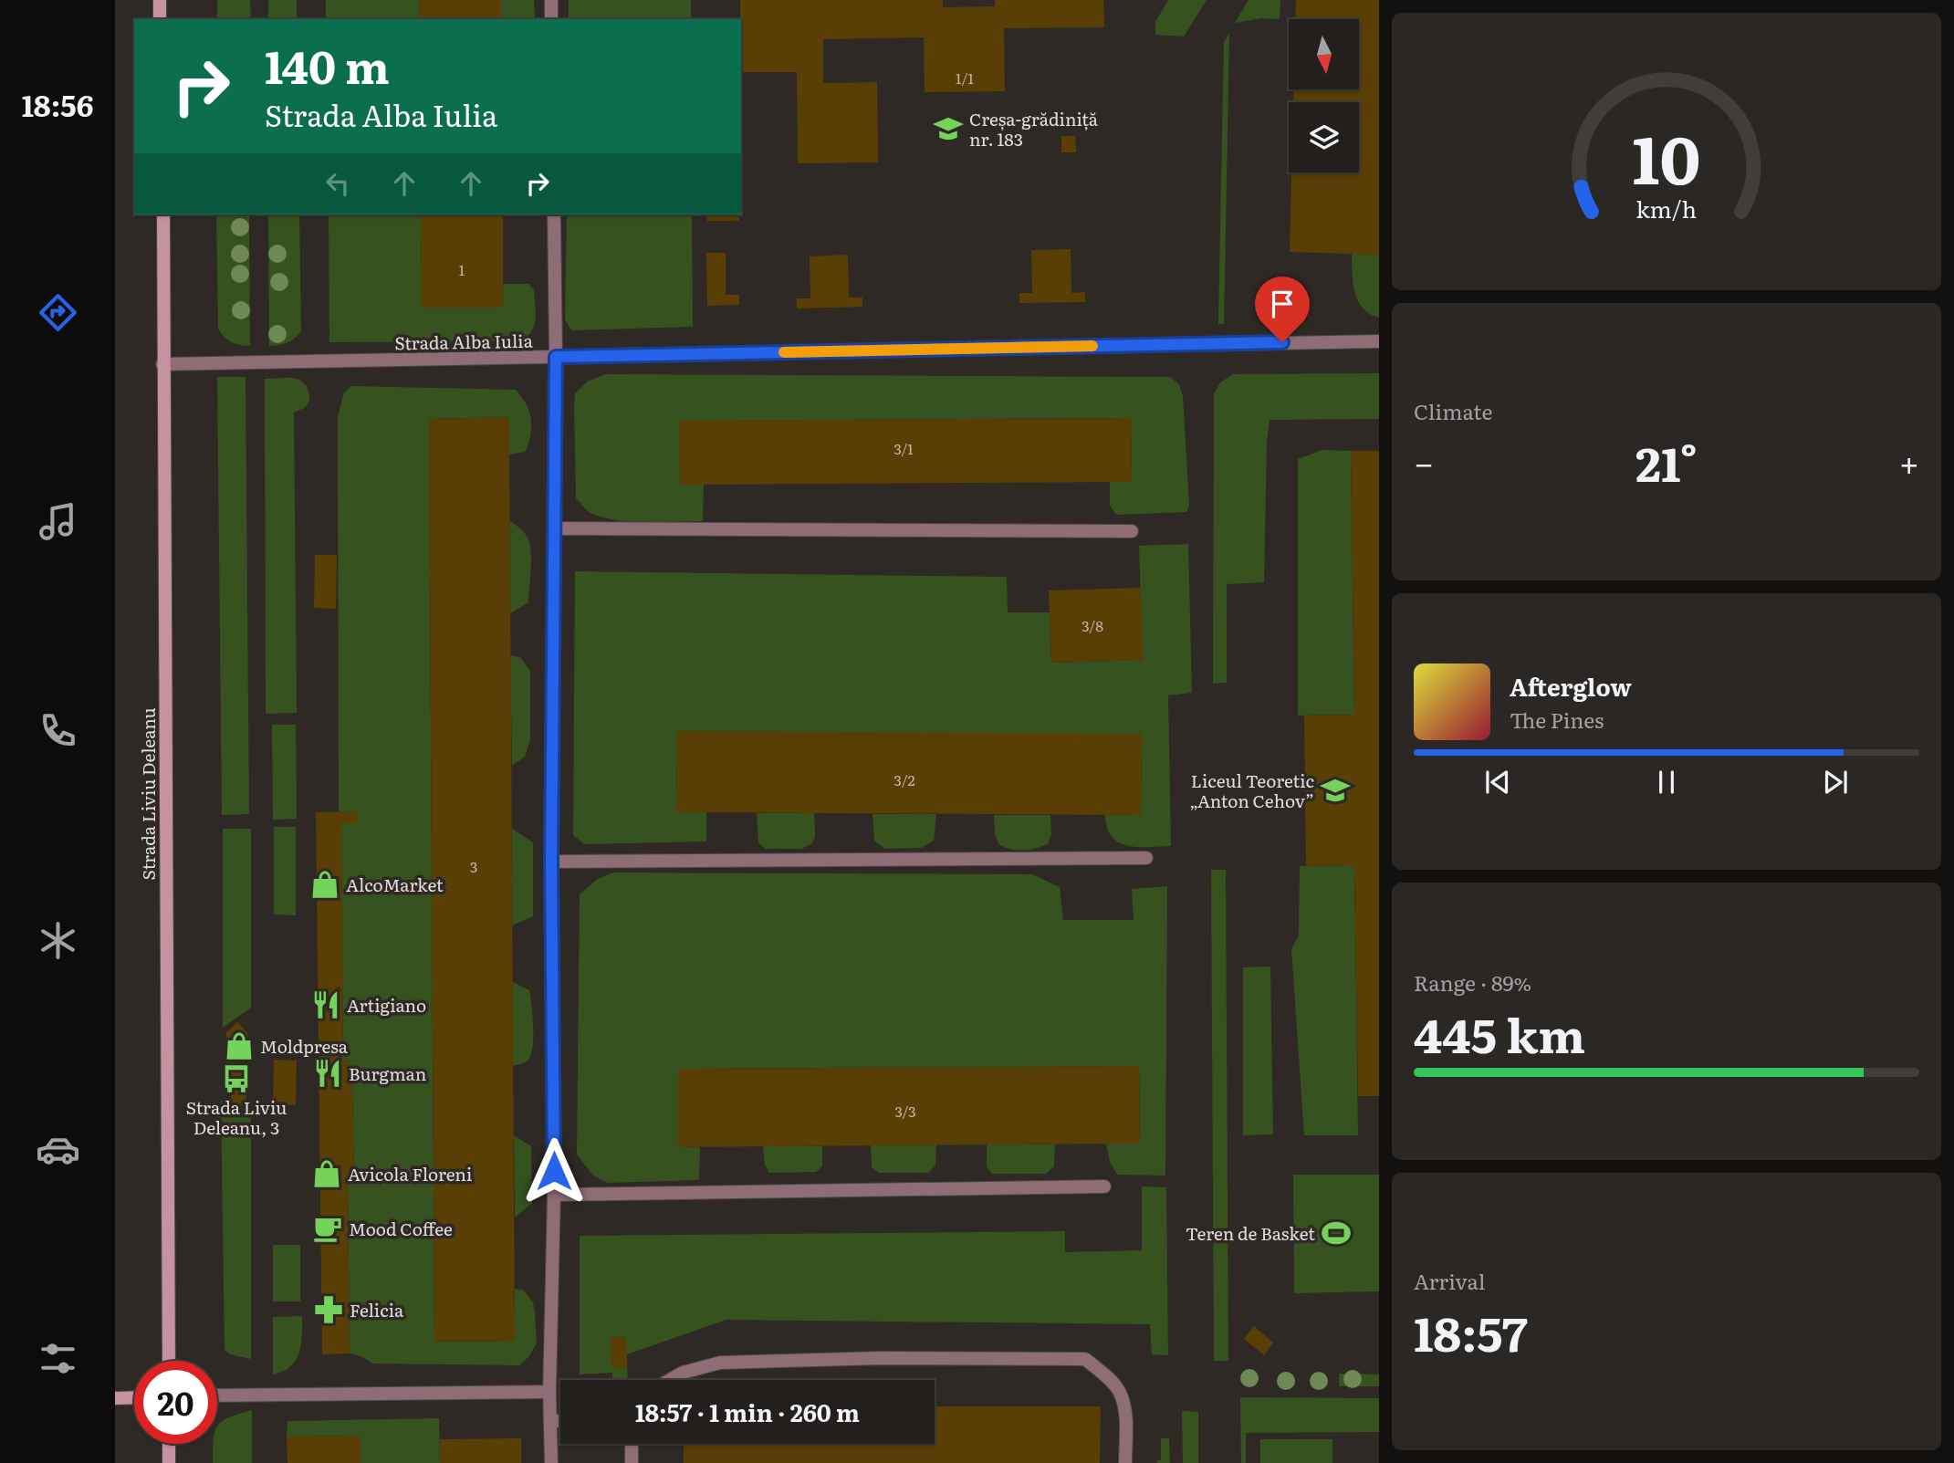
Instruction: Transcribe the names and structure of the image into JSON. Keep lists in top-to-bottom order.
{
  "streets": {
    "main road": ["Strada Liviu Deleanu"],
    "lane": ["Strada Alba Iulia"]
  },
  "crossings": [
    ["Strada Alba Iulia", "Strada Liviu Deleanu"]
  ],
  "places": {
    "school or university": ["Creșa-grădiniță nr. 183", "Liceul Teoretic „Anton Cehov”"],
    "shop": ["AlcoMarket", "Moldpresa", "Avicola Floreni"],
    "restaurant": ["Artigiano", "Burgman"],
    "bus stop": ["Strada Liviu Deleanu, 3"],
    "cafe": ["Mood Coffee"],
    "sports": ["Teren de Basket"],
    "pharmacy": ["Felicia"]
  },
  "house_numbers": [
    "1/1",
    "1",
    "3/1",
    "3/8",
    "3/2",
    "3",
    "3/3"
  ],
  "north": "bottom",
  "page": {
    "tabs": "18:56",
    "turn": ["140 m", "Strada Alba Iulia"],
    "tile": [
      "Climate",
      ["Range · 89%", "445 km"],
      ["Arrival", "18:57"]
    ],
    "heat": ["−", "21°", "+"],
    "song": ["Afterglow", "The Pines"],
    "limit": "20",
    "trip": "18:57 · 1 min · 260 m",
    "gauge": ["10", "km/h"]
  }
}
